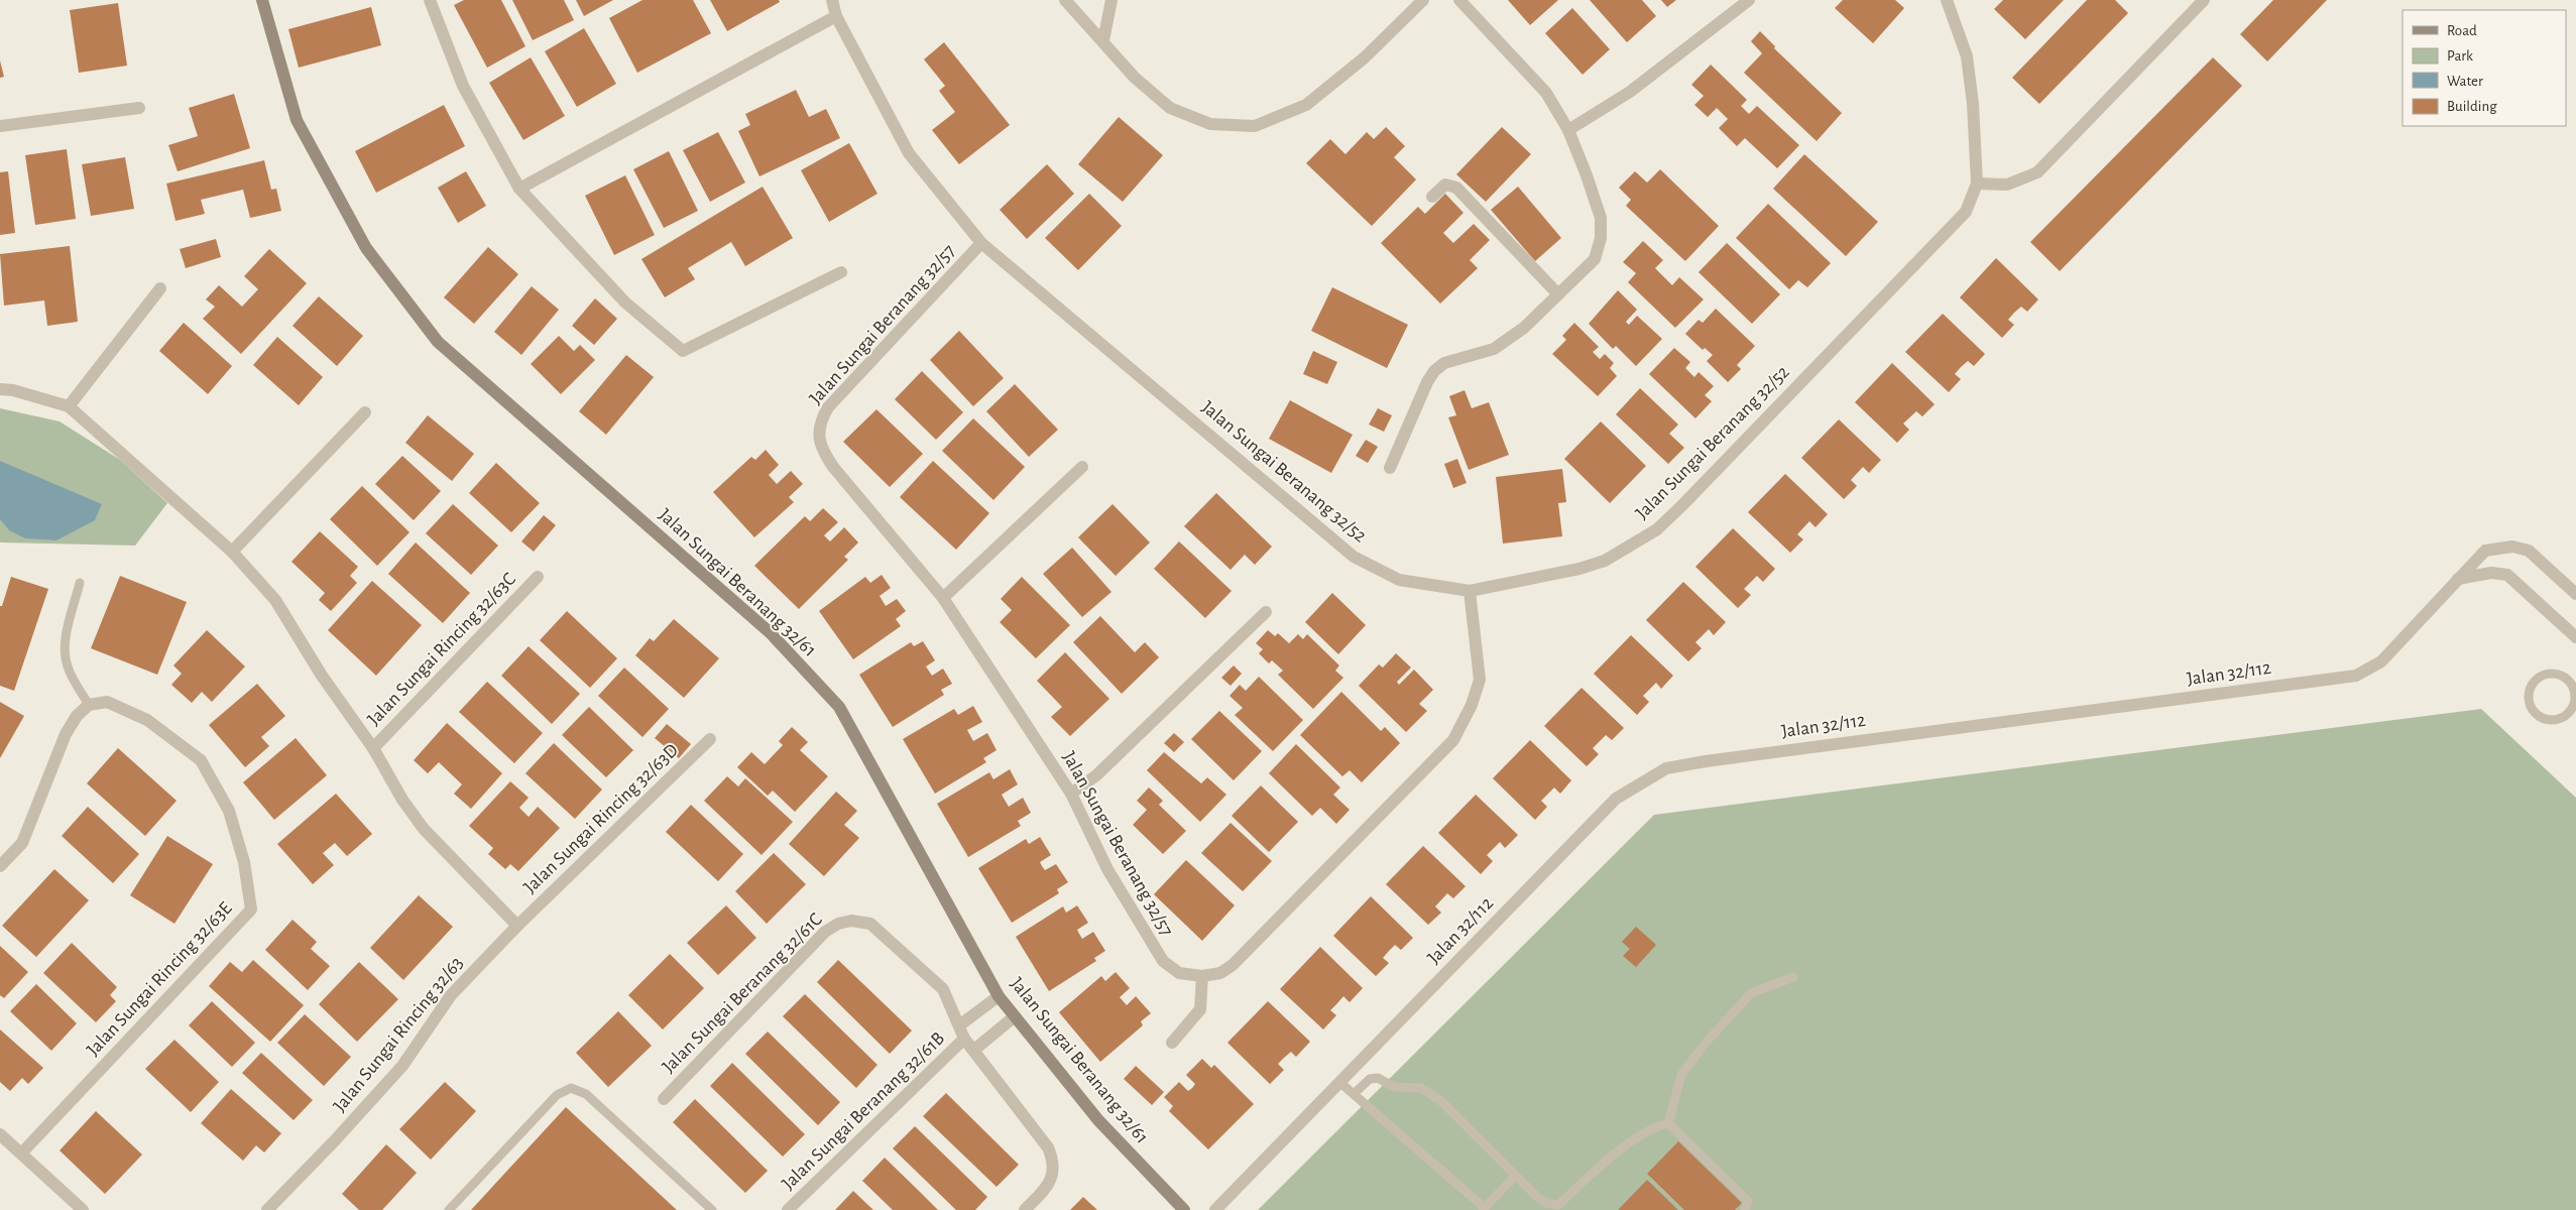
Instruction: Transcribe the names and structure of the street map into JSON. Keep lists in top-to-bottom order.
{
  "streets": {
    "street": [
      "Jalan Sungai Beranang 32/57",
      "Jalan Sungai Beranang 32/52",
      "Jalan Sungai Beranang 32/61",
      "Jalan Sungai Rincing 32/63C",
      "Jalan 32/112",
      "Jalan Sungai Rincing 32/63D",
      "Jalan Sungai Rincing 32/63E",
      "Jalan Sungai Beranang 32/61C",
      "Jalan Sungai Rincing 32/63",
      "Jalan Sungai Beranang 32/61B"
    ]
  },
  "crossings": [
    ["Jalan Sungai Beranang 32/57", "Jalan Sungai Beranang 32/52"],
    ["Jalan Sungai Rincing 32/63D", "Jalan Sungai Rincing 32/63"]
  ],
  "legend": [
    "Road",
    "Park",
    "Water",
    "Building"
  ]
}
